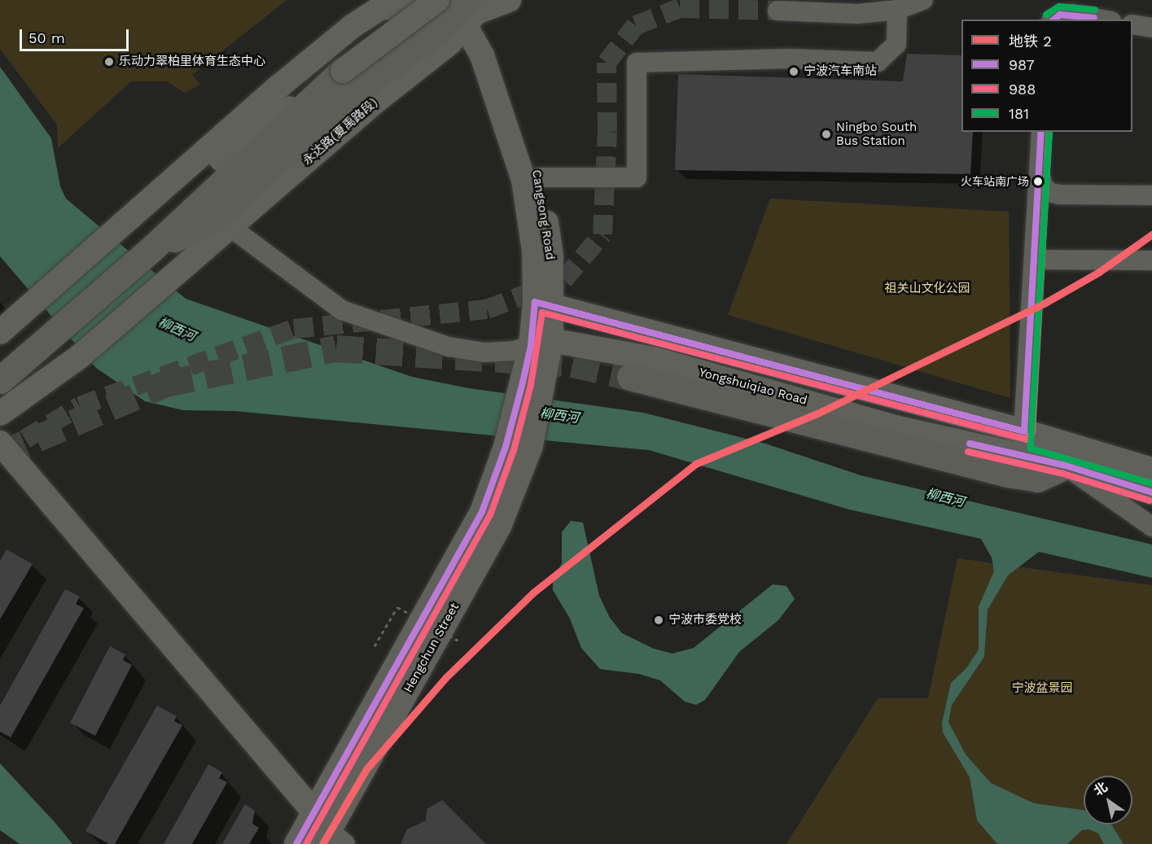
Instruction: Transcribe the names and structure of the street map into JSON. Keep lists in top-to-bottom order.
{
  "streets": {
    "main road": [
      "永达路(夏禹路段)",
      "Cangsong Road",
      "Yongshuiqiao Road",
      "Hengchun Street"
    ]
  },
  "crossings": [
    ["永达路(夏禹路段)", "Cangsong Road"],
    ["Cangsong Road", "Yongshuiqiao Road"],
    ["Cangsong Road", "Hengchun Street"]
  ],
  "water": ["柳西河"],
  "parks": ["祖关山文化公园", "宁波盆景园"],
  "places": [
    "乐动力翠柏里体育生态中心",
    "宁波汽车南站",
    "Ningbo South Bus Station",
    "火车站南广场",
    "宁波市委党校"
  ],
  "lines": [
    "transit line 181",
    "transit line 987",
    "transit line 988",
    "metro line 2"
  ],
  "legend": [
    "地铁 2",
    "987",
    "988",
    "181"
  ],
  "scale_bar": "50 m",
  "north": "top left"
}
